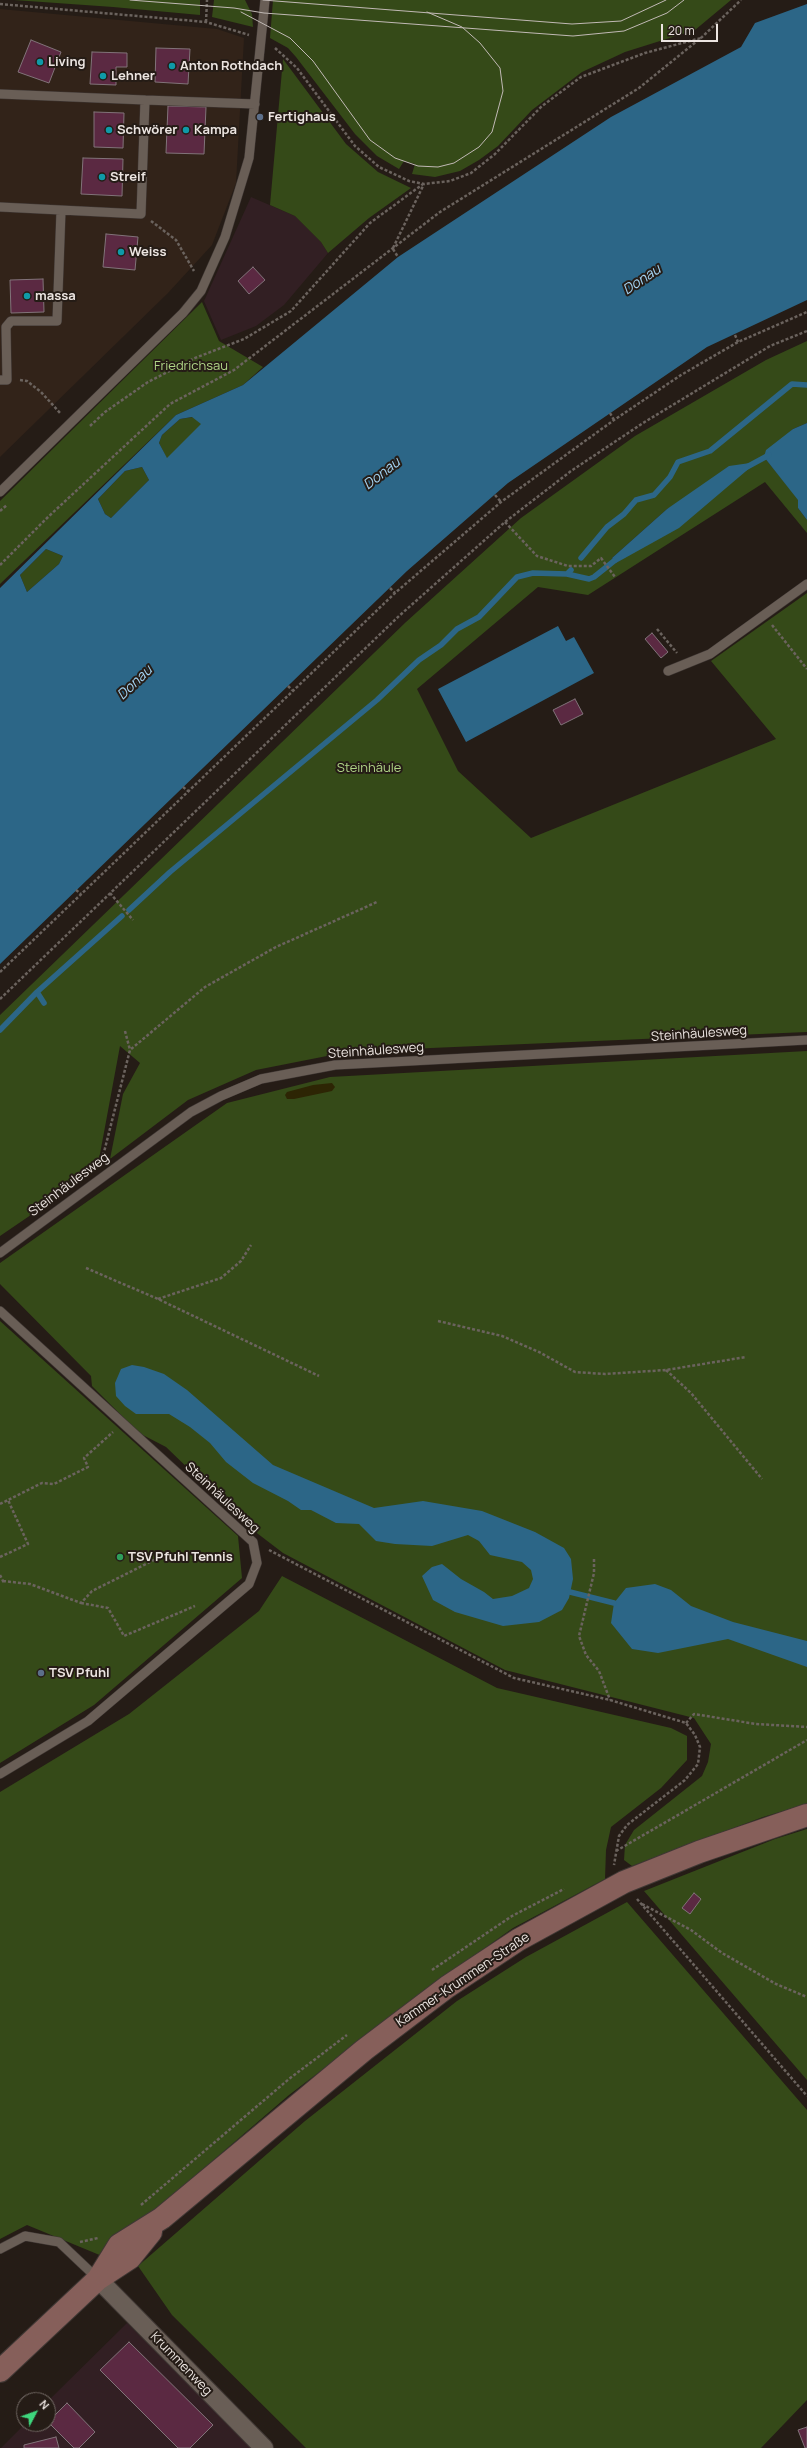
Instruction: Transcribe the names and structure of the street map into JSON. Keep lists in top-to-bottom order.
{
  "streets": {
    "street": ["Kammer-Krummen-Straße", "Krummenweg"],
    "lane": ["Steinhäulesweg"]
  },
  "crossings": [
    ["Kammer-Krummen-Straße", "Krummenweg"]
  ],
  "water": ["Donau"],
  "parks": ["Friedrichsau", "Steinhäule"],
  "places": [
    "Living",
    "Anton Rothdach",
    "Lehner",
    "Fertighaus",
    "Schwörer",
    "Kampa",
    "Streif",
    "Weiss",
    "massa",
    "TSV Pfuhl Tennis",
    "TSV Pfuhl"
  ],
  "scale_bar": "20 m",
  "north": "top right"
}
